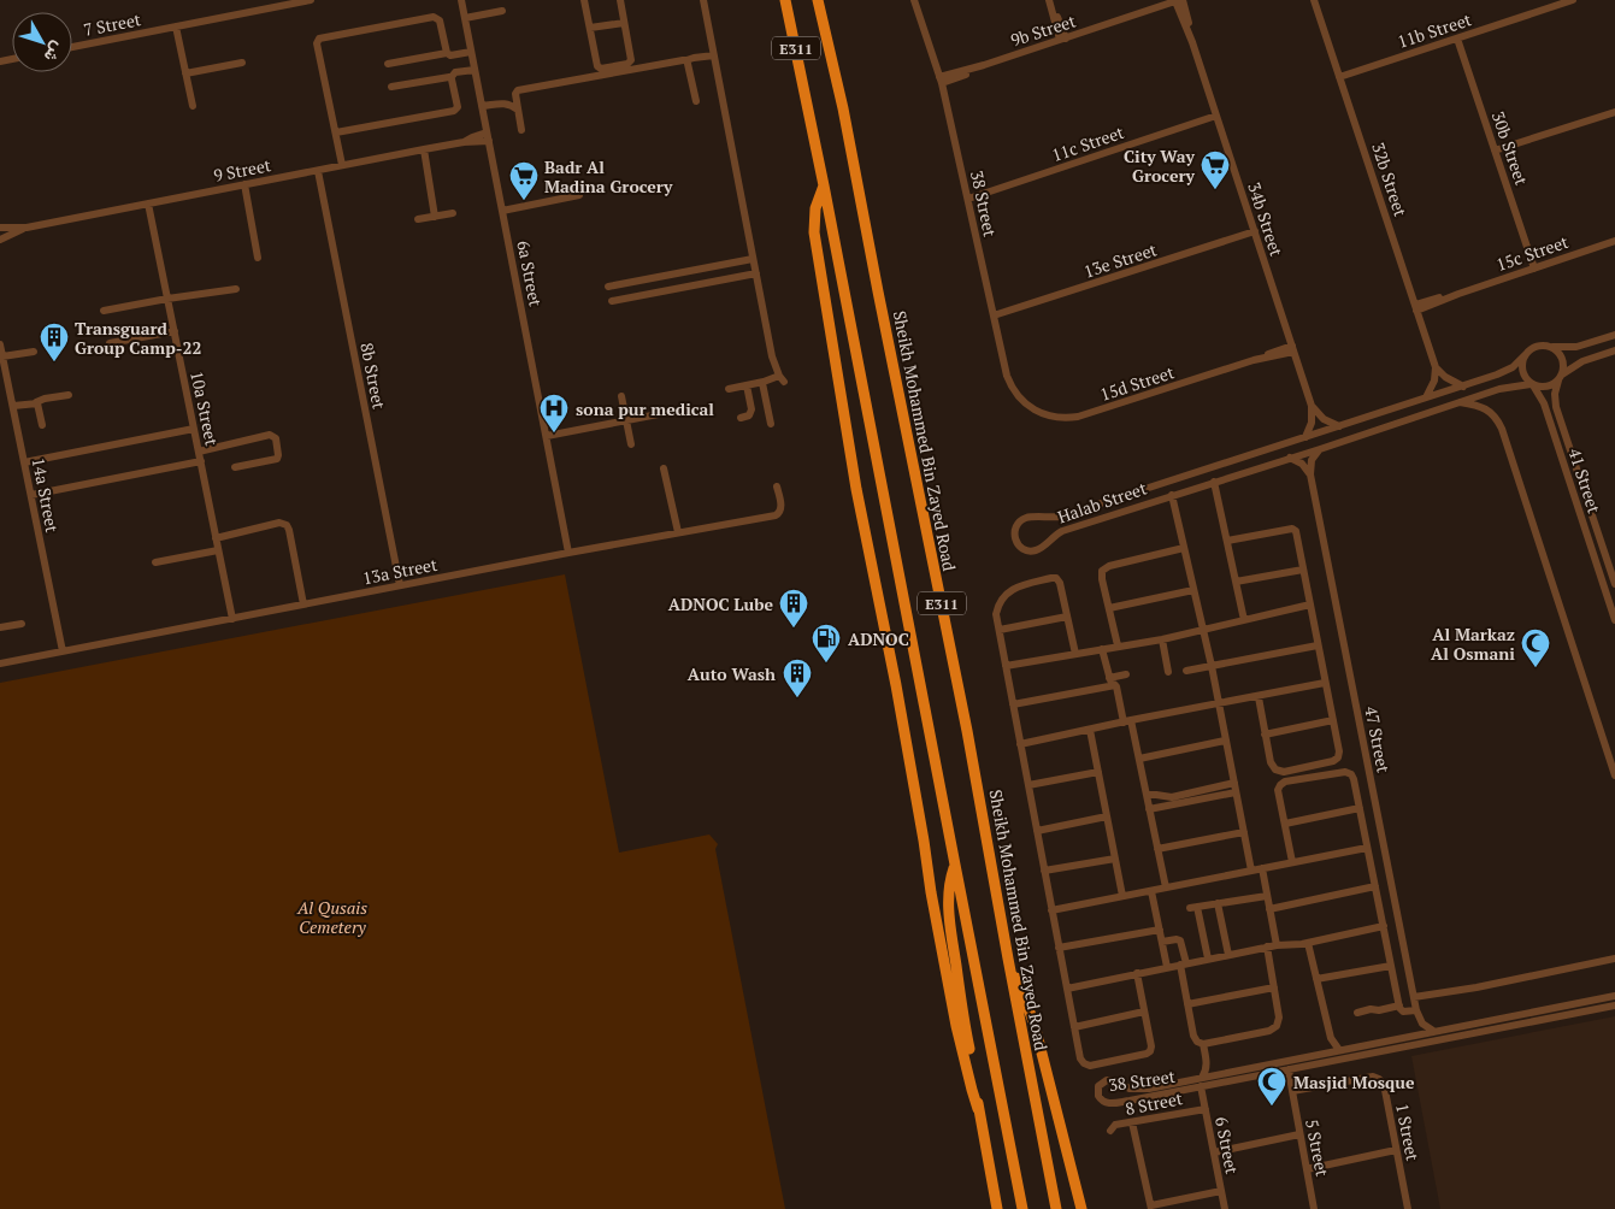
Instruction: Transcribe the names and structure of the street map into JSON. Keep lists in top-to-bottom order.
{
  "streets": {
    "highway": ["E311", "Sheikh Mohammed Bin Zayed Road"],
    "street": [
      "7 Street",
      "9b Street",
      "11b Street",
      "11c Street",
      "30b Street",
      "9 Street",
      "32b Street",
      "38 Street",
      "34b Street",
      "15c Street",
      "13e Street",
      "6a Street",
      "8b Street",
      "15d Street",
      "10a Street",
      "41 Street",
      "14a Street",
      "Halab Street",
      "13a Street",
      "47 Street",
      "8 Street",
      "1 Street",
      "6 Street",
      "5 Street"
    ]
  },
  "crossings": [
    ["9b Street", "38 Street"],
    ["9b Street", "34b Street"],
    ["11b Street", "30b Street"],
    ["11b Street", "32b Street"],
    ["11c Street", "38 Street"],
    ["11c Street", "34b Street"],
    ["30b Street", "15c Street"],
    ["9 Street", "6a Street"],
    ["9 Street", "8b Street"],
    ["9 Street", "10a Street"],
    ["32b Street", "15c Street"],
    ["38 Street", "13e Street"],
    ["38 Street", "15d Street"],
    ["38 Street", "47 Street"],
    ["38 Street", "6 Street"],
    ["38 Street", "5 Street"],
    ["34b Street", "13e Street"],
    ["34b Street", "15d Street"],
    ["34b Street", "Halab Street"],
    ["6a Street", "13a Street"],
    ["8b Street", "13a Street"],
    ["10a Street", "13a Street"],
    ["41 Street", "Halab Street"],
    ["14a Street", "13a Street"],
    ["8 Street", "6 Street"],
    ["1 Street", "5 Street"]
  ],
  "parks": ["Al Qusais Cemetery"],
  "places": {
    "supermarket": ["City Way Grocery", "Badr Al Madina Grocery"],
    "building": ["Transguard Group Camp-22", "ADNOC Lube", "Auto Wash"],
    "hospital": ["sona pur medical"],
    "fuel station": ["ADNOC"],
    "mosque": ["Al Markaz Al Osmani", "Masjid Mosque"]
  },
  "north": "bottom right"
}
